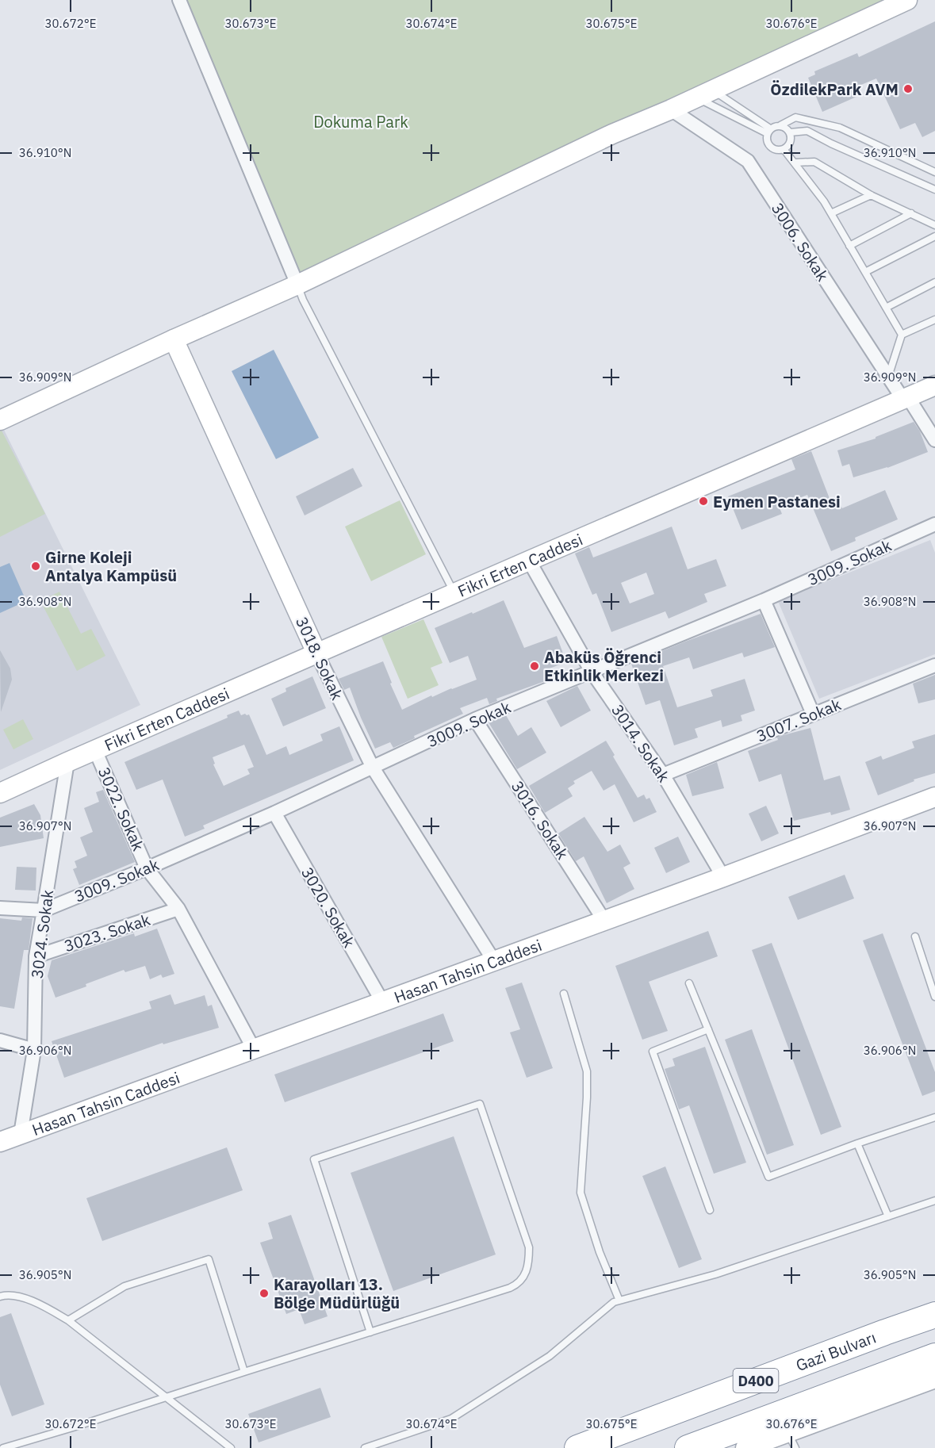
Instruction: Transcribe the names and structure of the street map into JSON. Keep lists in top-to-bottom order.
{
  "streets": {
    "highway": ["Gazi Bulvarı", "D400"],
    "street": [
      "3006. Sokak",
      "3009. Sokak",
      "Fikri Erten Caddesi",
      "3018. Sokak",
      "3007. Sokak",
      "3014. Sokak",
      "3022. Sokak",
      "3016. Sokak",
      "3020. Sokak",
      "3023. Sokak",
      "3024. Sokak",
      "Hasan Tahsin Caddesi"
    ]
  },
  "crossings": [
    ["3006. Sokak", "Fikri Erten Caddesi"],
    ["3009. Sokak", "3018. Sokak"],
    ["3009. Sokak", "3014. Sokak"],
    ["3009. Sokak", "3022. Sokak"],
    ["3009. Sokak", "3016. Sokak"],
    ["3009. Sokak", "3020. Sokak"],
    ["3009. Sokak", "3024. Sokak"],
    ["Fikri Erten Caddesi", "3018. Sokak"],
    ["Fikri Erten Caddesi", "3014. Sokak"],
    ["Fikri Erten Caddesi", "3022. Sokak"],
    ["Fikri Erten Caddesi", "3024. Sokak"],
    ["3018. Sokak", "Hasan Tahsin Caddesi"],
    ["3007. Sokak", "3014. Sokak"],
    ["3014. Sokak", "Hasan Tahsin Caddesi"],
    ["3022. Sokak", "3023. Sokak"],
    ["3022. Sokak", "Hasan Tahsin Caddesi"],
    ["3016. Sokak", "Hasan Tahsin Caddesi"],
    ["3020. Sokak", "Hasan Tahsin Caddesi"],
    ["3023. Sokak", "3024. Sokak"],
    ["3024. Sokak", "Hasan Tahsin Caddesi"]
  ],
  "parks": ["Dokuma Park"],
  "places": [
    "ÖzdilekPark AVM",
    "Eymen Pastanesi",
    "Girne Koleji Antalya Kampüsü",
    "Abaküs Öğrenci Etkinlik Merkezi",
    "Karayolları 13. Bölge Müdürlüğü"
  ],
  "coordinates": [
    "30.672°E",
    "30.673°E",
    "30.674°E",
    "30.675°E",
    "30.676°E",
    "36.910°N",
    "36.909°N",
    "36.908°N",
    "36.907°N",
    "36.906°N",
    "36.905°N"
  ]
}
